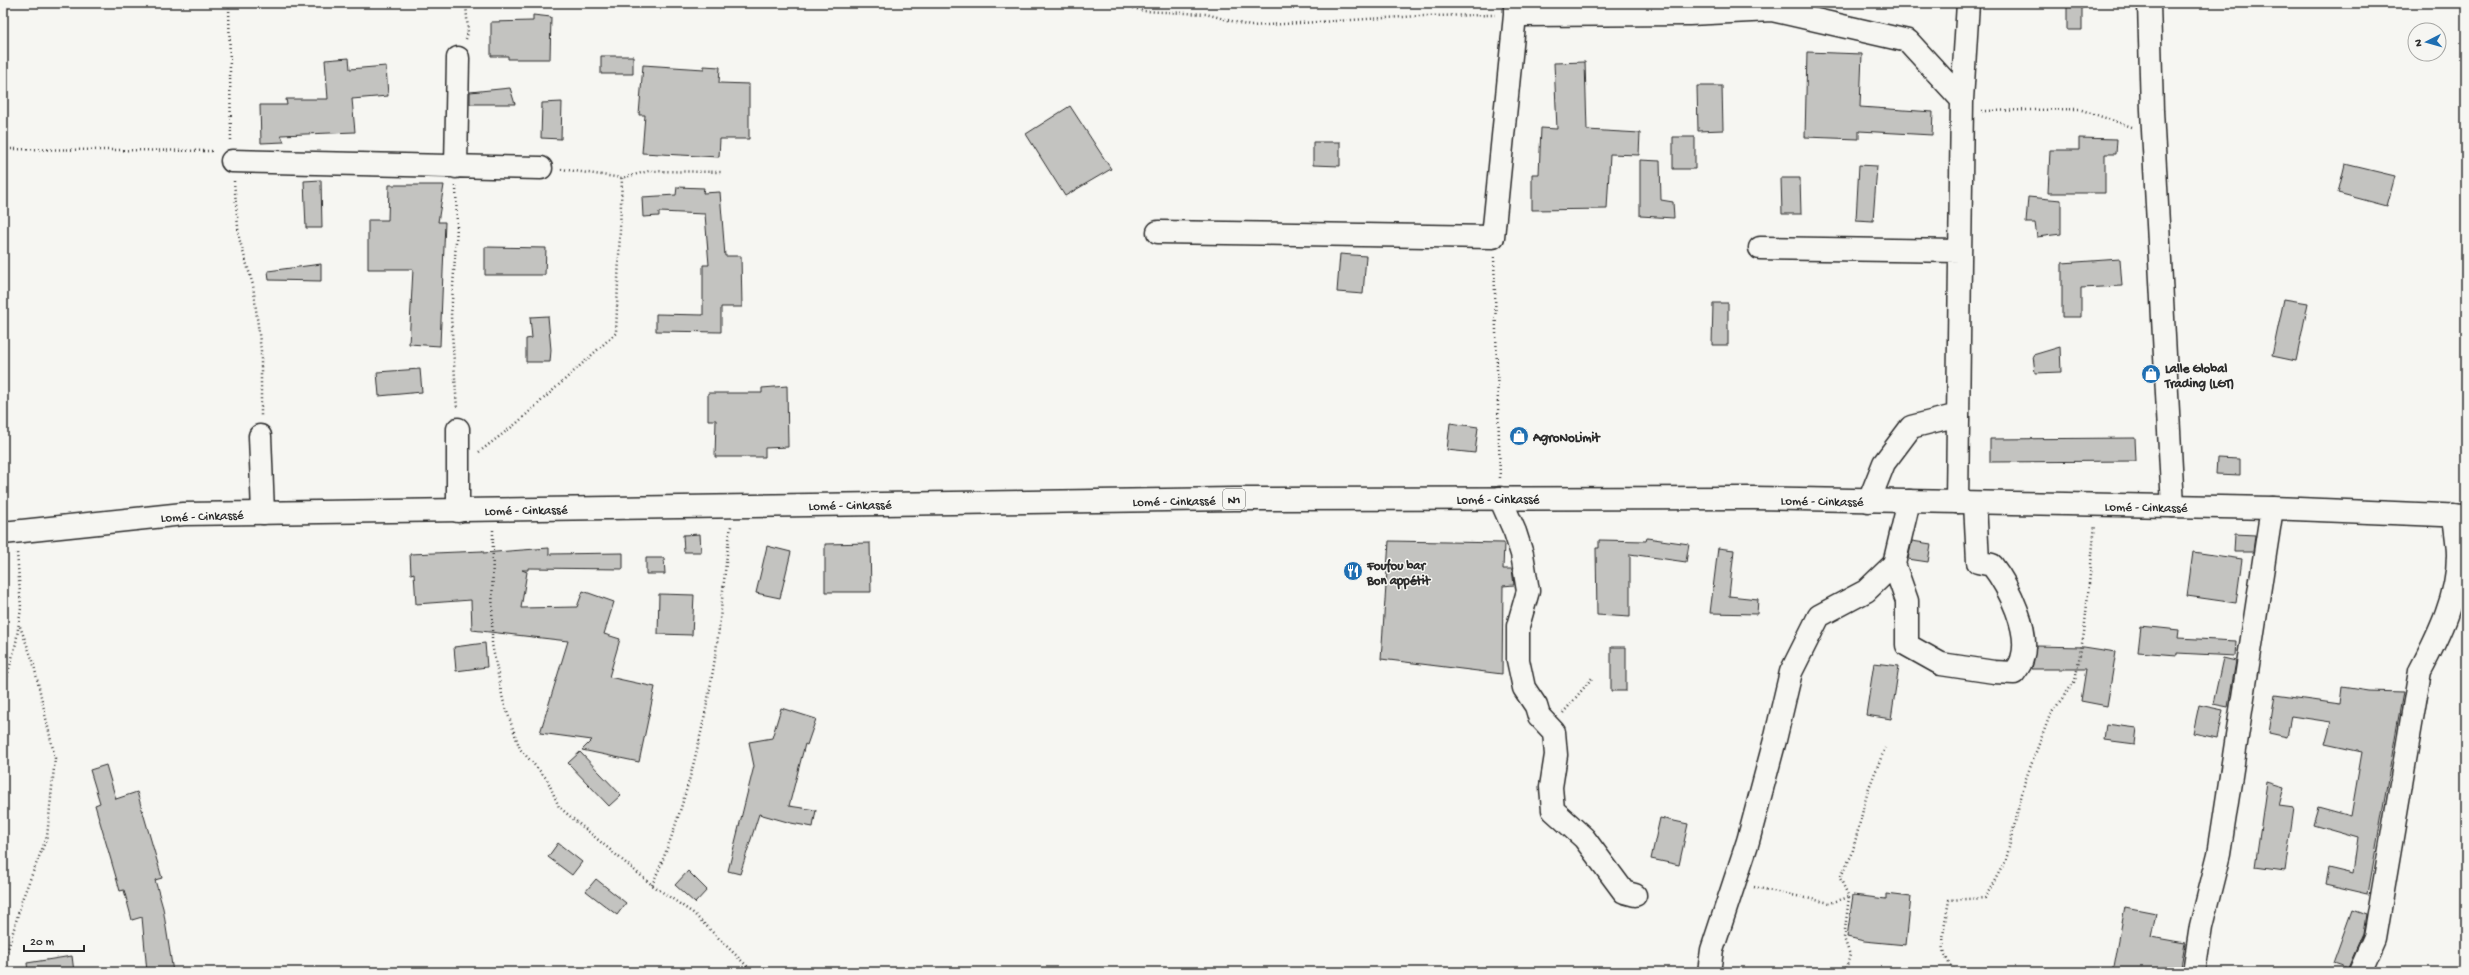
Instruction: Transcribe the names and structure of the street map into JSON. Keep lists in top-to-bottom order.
{
  "streets": {
    "main road": ["Lomé - Cinkassé", "N1"]
  },
  "places": {
    "shop": ["Lalle Global Trading (LGT)", "AgroNoLimit"],
    "restaurant": ["Foufou bar Bon appétit"]
  },
  "scale_bar": "20 m",
  "north": "left"
}
